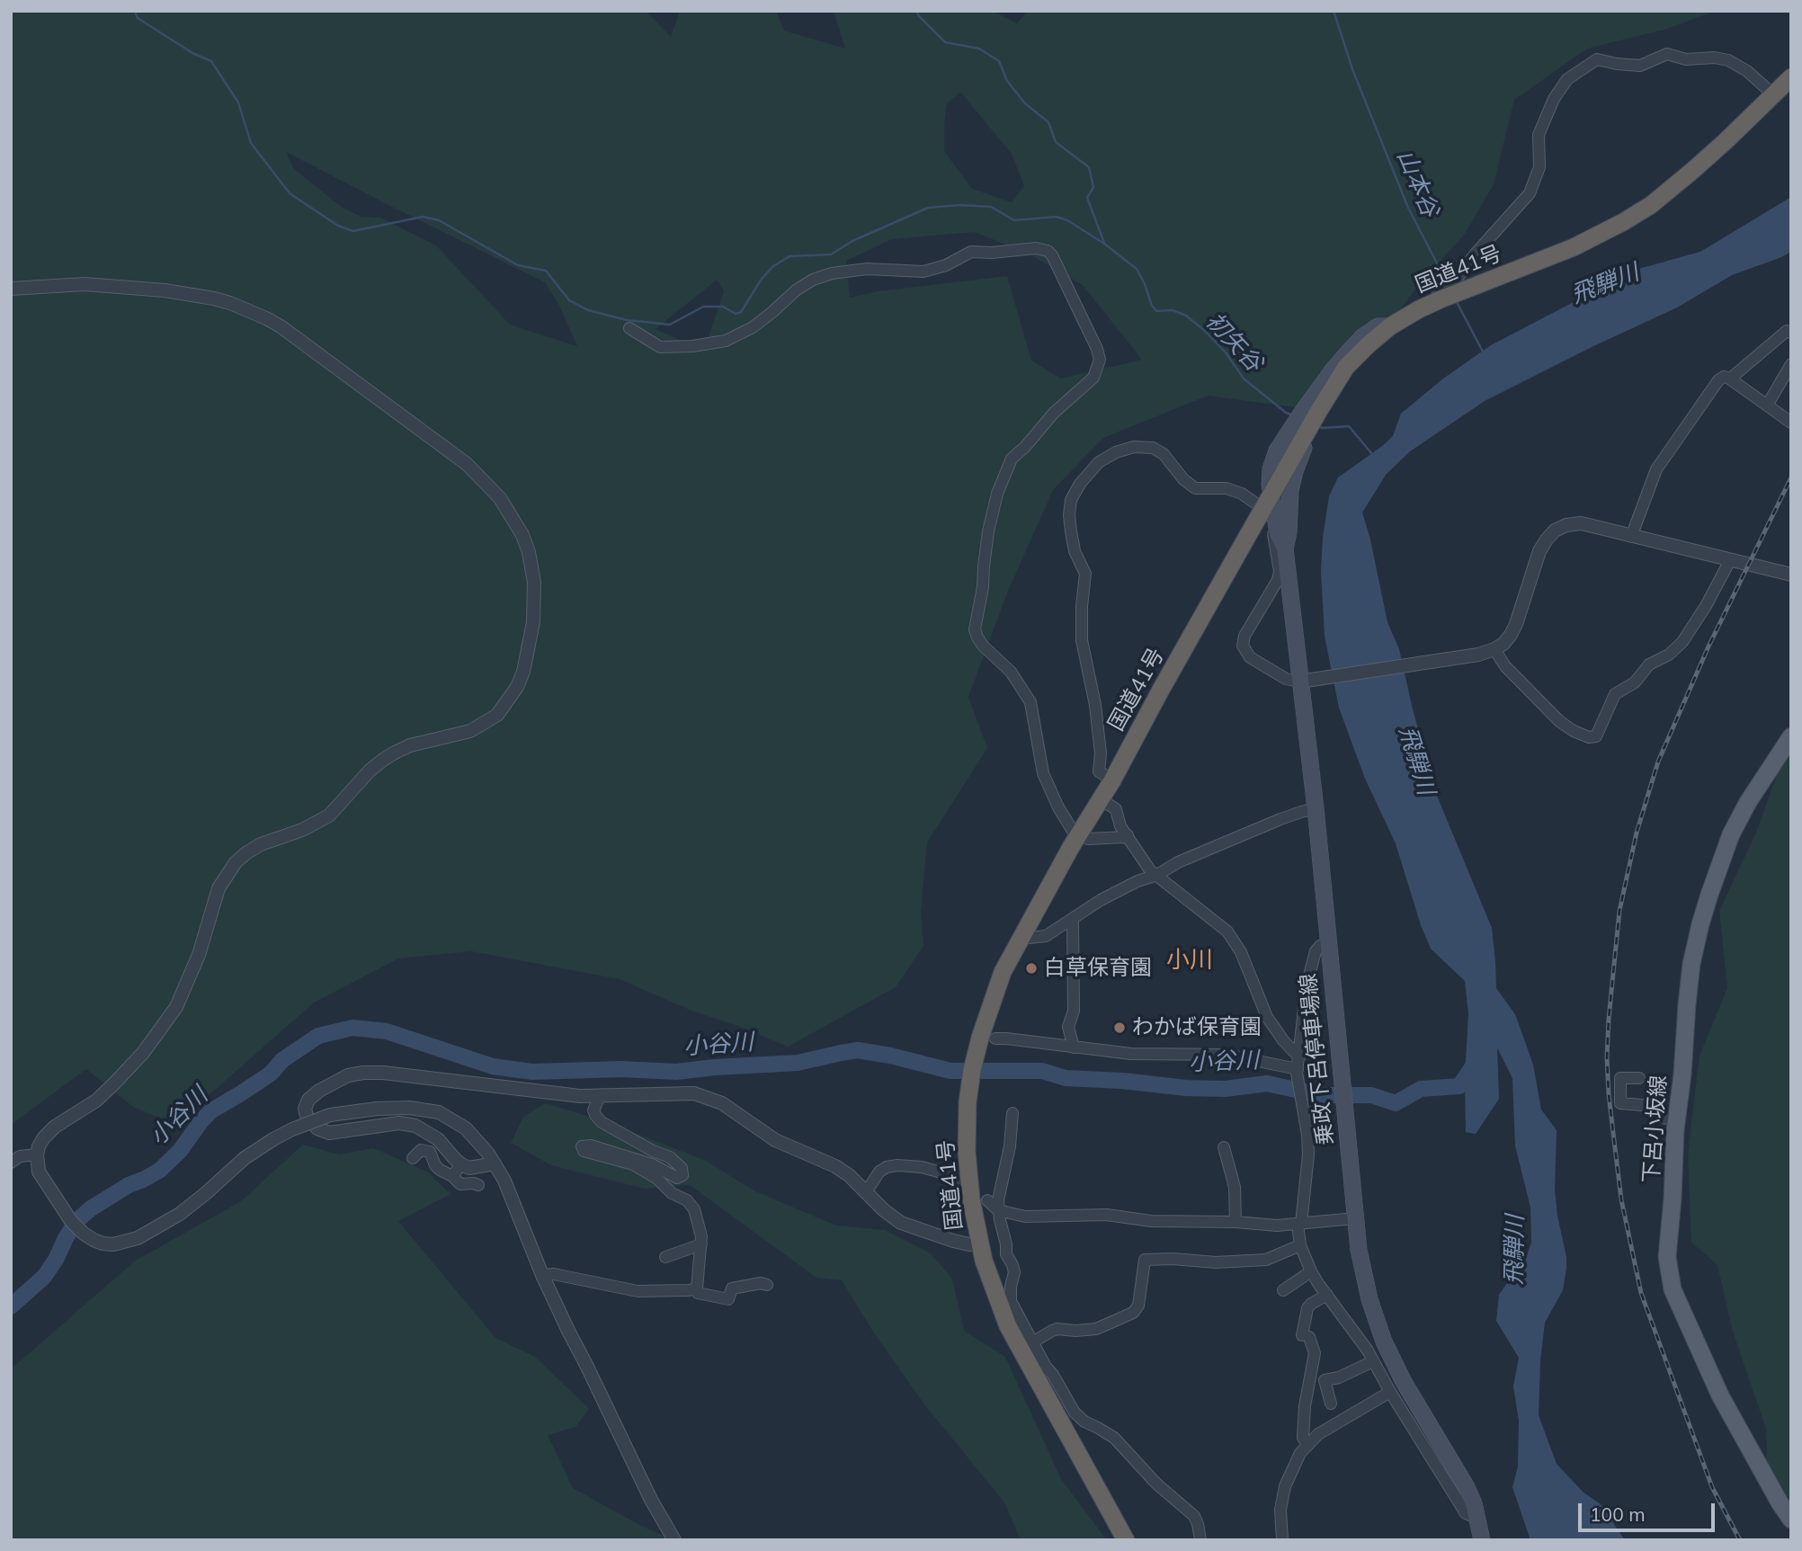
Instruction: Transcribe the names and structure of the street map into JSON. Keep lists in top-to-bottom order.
{
  "streets": {
    "highway": ["国道41号"],
    "main road": ["乗政下呂停車場線", "下呂小坂線"]
  },
  "districts": ["小川"],
  "water": [
    "山本谷",
    "飛騨川",
    "初矢谷",
    "小谷川"
  ],
  "places": ["白草保育園", "わかば保育園"],
  "scale_bar": "100 m"
}
